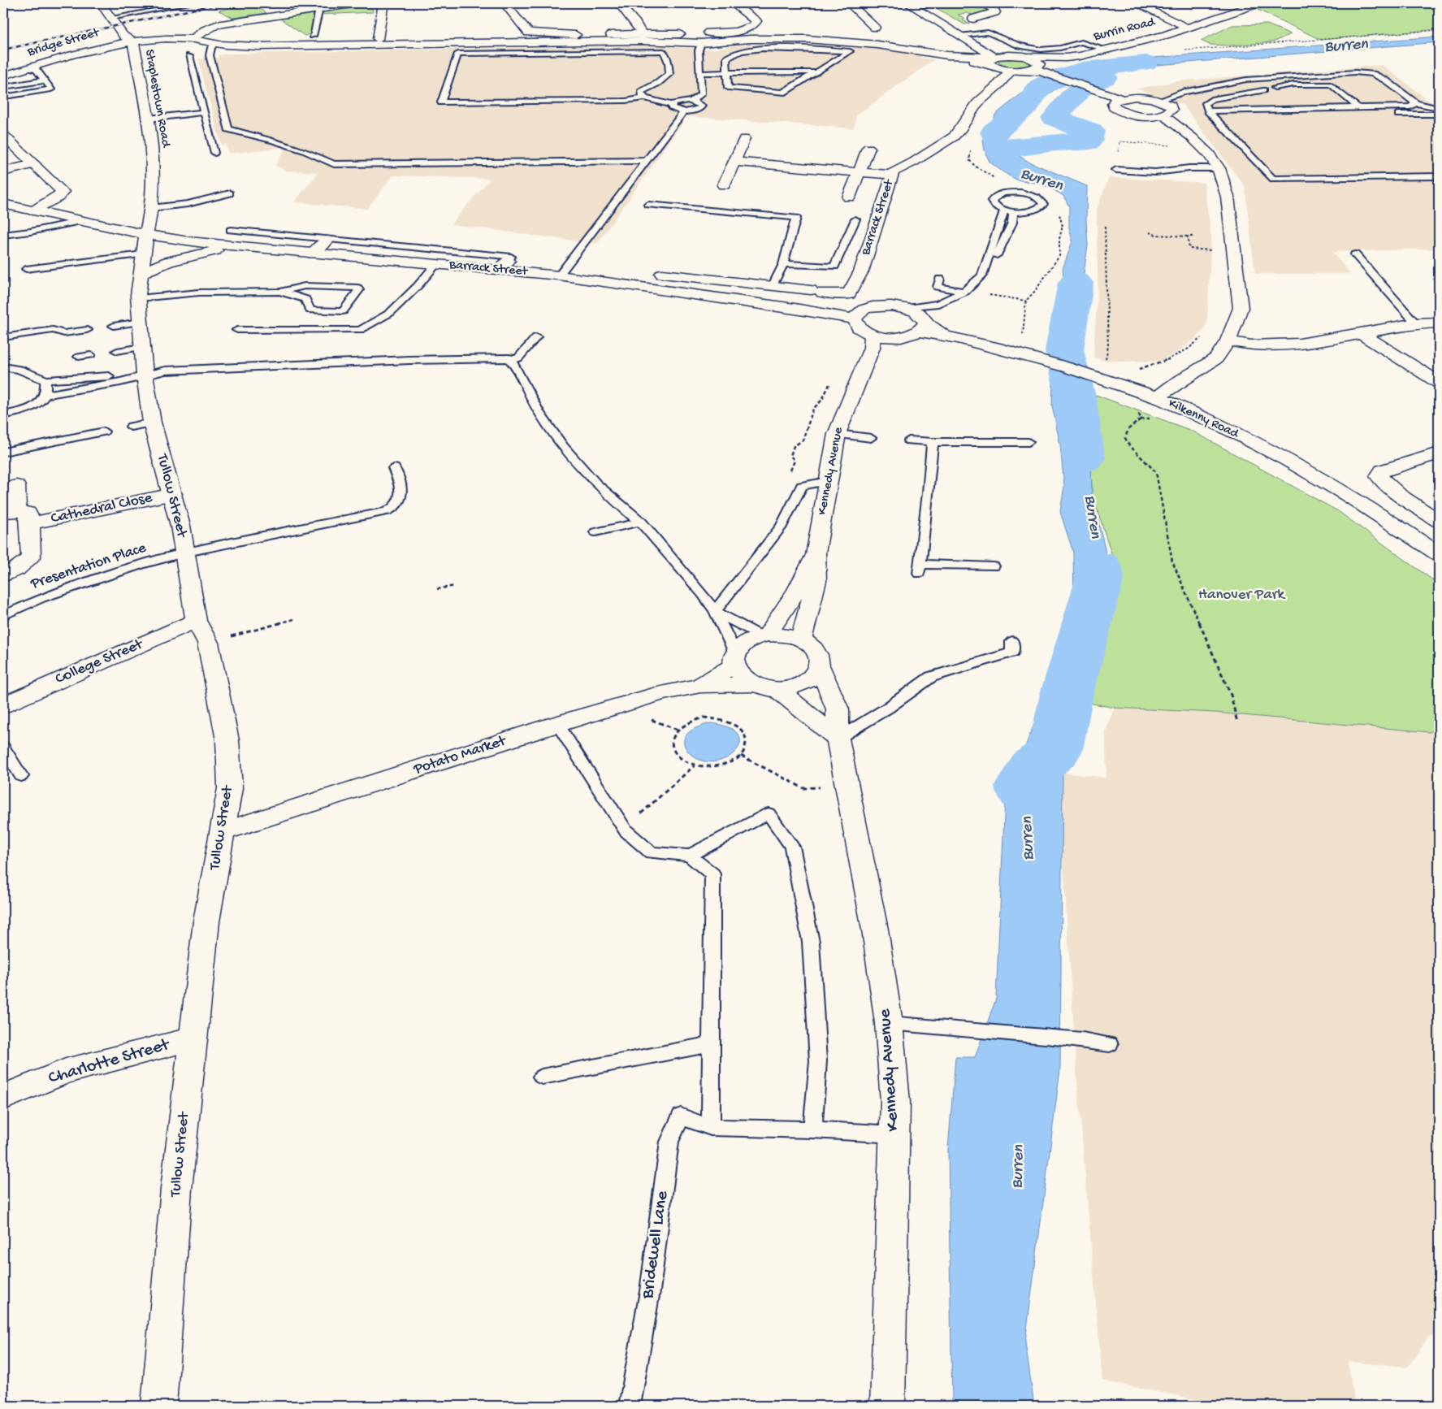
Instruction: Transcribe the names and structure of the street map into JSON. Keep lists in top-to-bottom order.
{
  "streets": {
    "street": [
      "Burrin Road",
      "Bridge Street",
      "Staplestown Road",
      "Barrack Street",
      "Kilkenny Road",
      "Kennedy Avenue",
      "Tullow Street",
      "Cathedral Close",
      "College Street",
      "Potato Market",
      "Charlotte Street"
    ],
    "lane": ["Presentation Place", "Bridewell Lane"]
  },
  "crossings": [
    ["Bridge Street", "Staplestown Road"],
    ["Staplestown Road", "Barrack Street"],
    ["Staplestown Road", "Tullow Street"],
    ["Barrack Street", "Tullow Street"],
    ["Kennedy Avenue", "Potato Market"],
    ["Tullow Street", "Cathedral Close"],
    ["Tullow Street", "Presentation Place"],
    ["Tullow Street", "College Street"],
    ["Tullow Street", "Potato Market"],
    ["Tullow Street", "Charlotte Street"]
  ],
  "water": ["Burren"],
  "parks": ["Hanover Park"]
}
